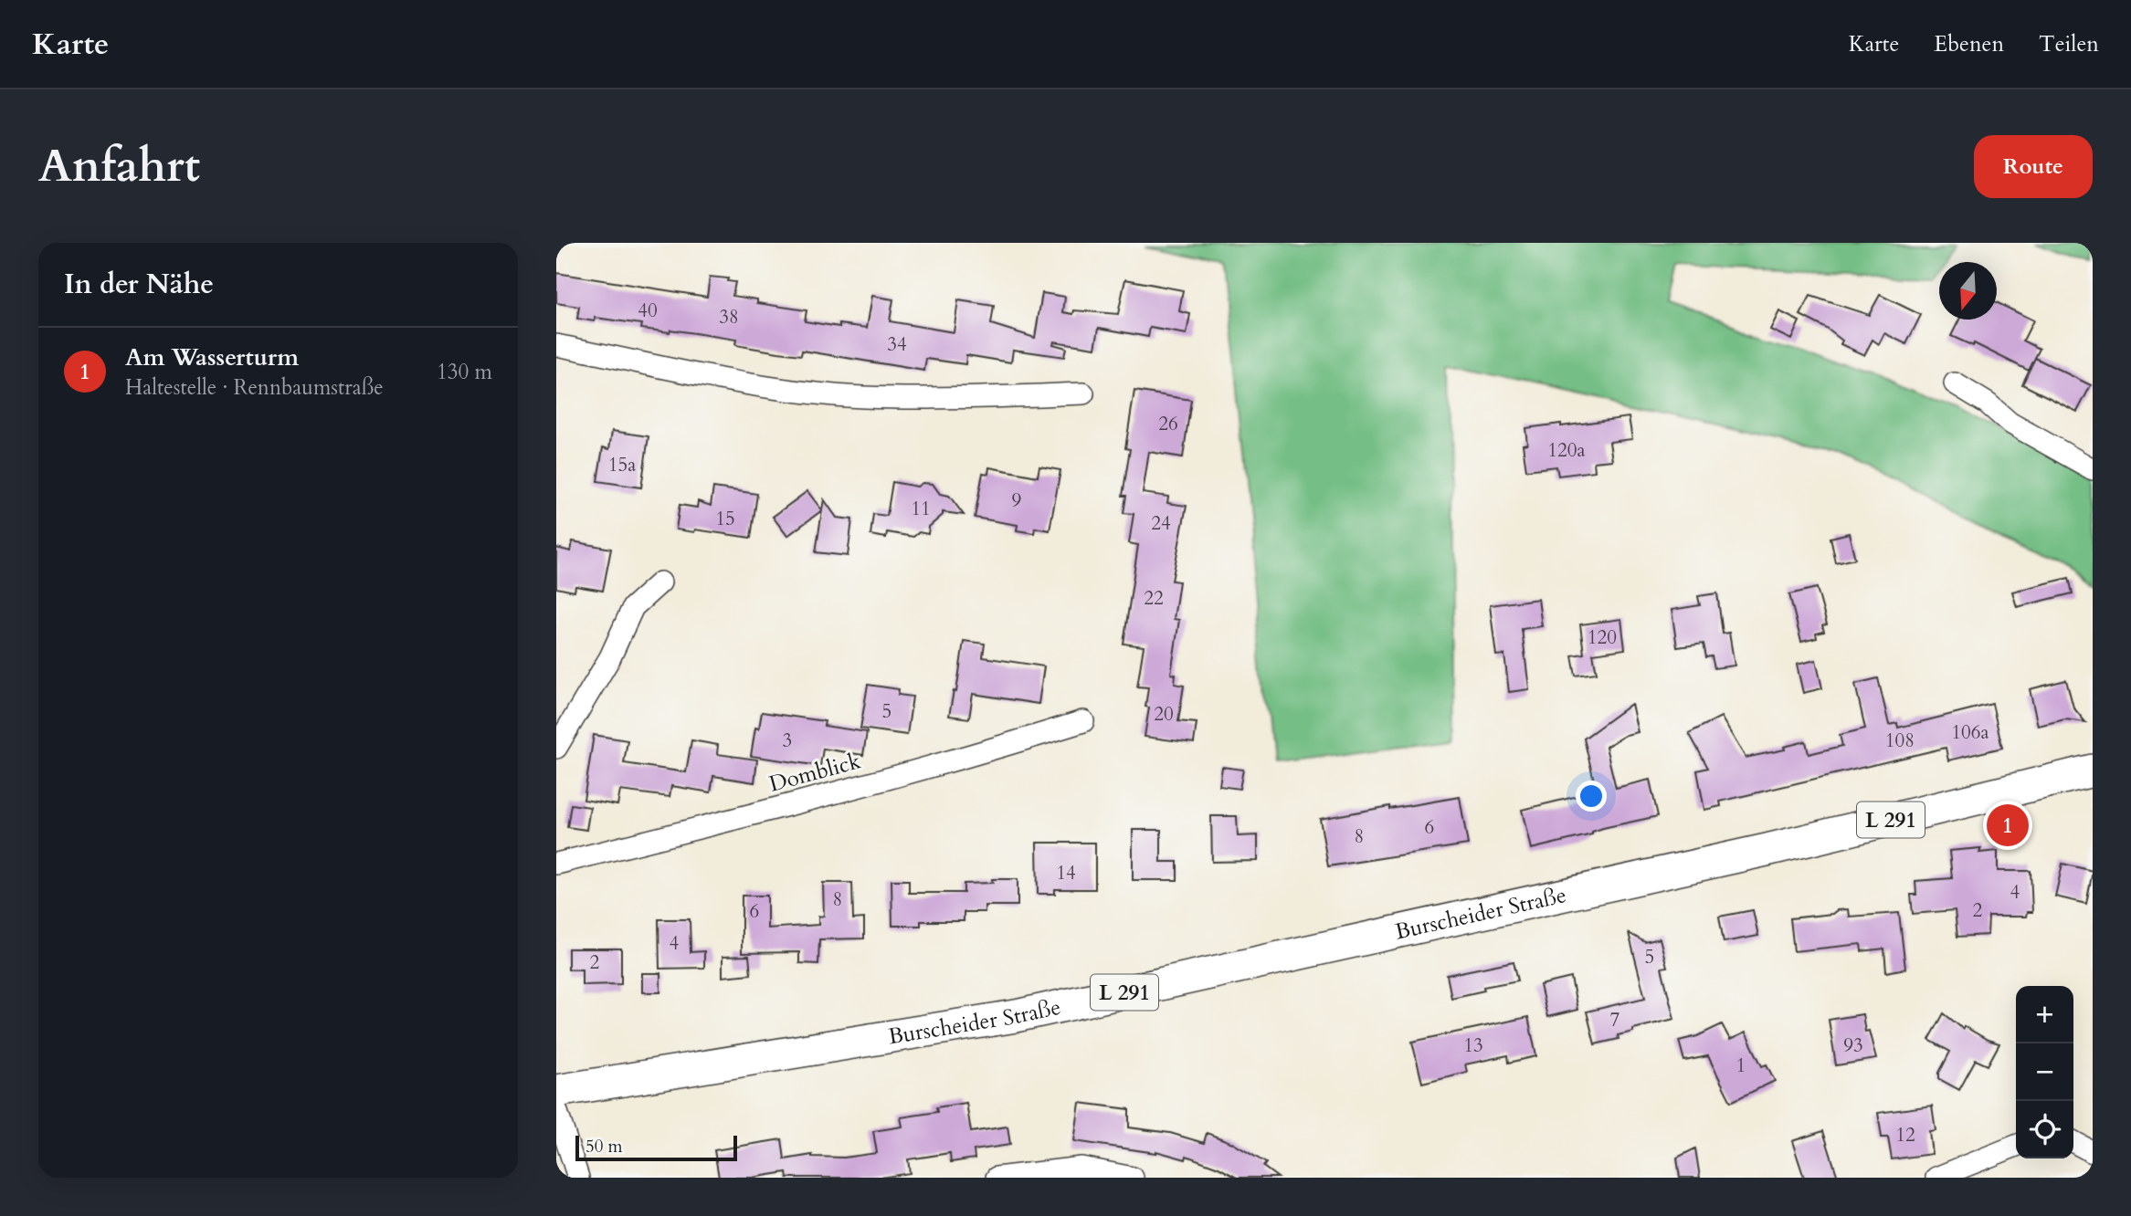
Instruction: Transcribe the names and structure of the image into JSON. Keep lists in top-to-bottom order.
{
  "streets": {
    "main road": ["L 291", "Burscheider Straße"],
    "street": ["Domblick"]
  },
  "house_numbers": [
    "40",
    "38",
    "34",
    "26",
    "120a",
    "15a",
    "9",
    "11",
    "15",
    "24",
    "22",
    "120",
    "5",
    "20",
    "106a",
    "3",
    "108",
    "6",
    "8",
    "14",
    "4",
    "8",
    "2",
    "6",
    "4",
    "5",
    "2",
    "7",
    "13",
    "93",
    "1",
    "12"
  ],
  "scale_bar": "50 m",
  "north": "bottom",
  "page": {
    "header": "Karte",
    "nav": ["Karte", "Ebenen", "Teilen"],
    "buttons": "Route",
    "title": "Anfahrt",
    "heading": "In der Nähe",
    "list": [
      {
        "mark": "1",
        "name": "Am Wasserturm",
        "note": "Haltestelle · Rennbaumstraße",
        "value": "130 m"
      }
    ],
    "pins": "1",
    "map_buttons": ["+", "−"],
    "scale": "50 m"
  }
}
